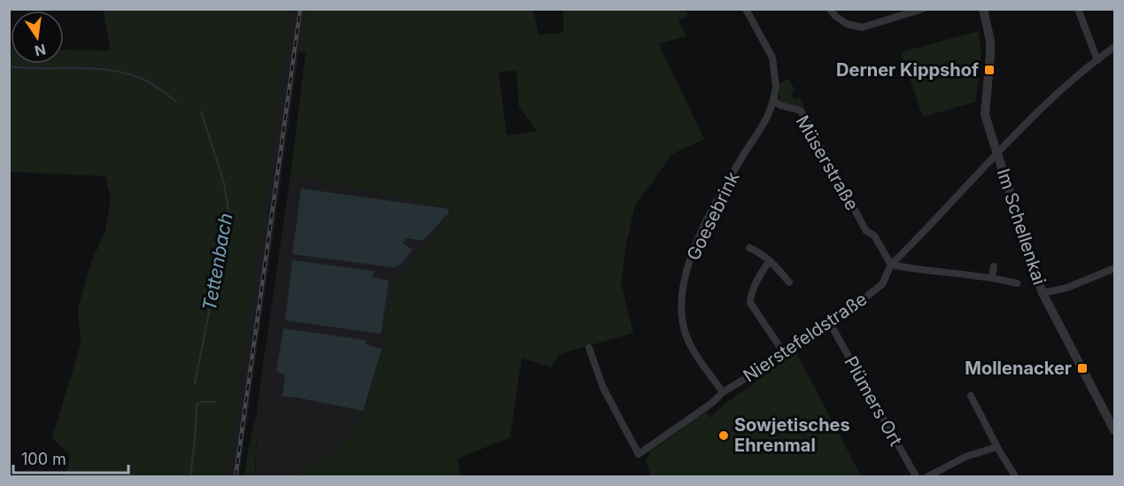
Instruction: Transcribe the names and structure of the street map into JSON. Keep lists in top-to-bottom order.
{
  "streets": {
    "street": [
      "Müserstraße",
      "Goesebrink",
      "Im Schellenkai",
      "Nierstefeldstraße",
      "Plümers Ort"
    ]
  },
  "crossings": [
    ["Müserstraße", "Goesebrink"],
    ["Müserstraße", "Nierstefeldstraße"],
    ["Goesebrink", "Nierstefeldstraße"],
    ["Im Schellenkai", "Nierstefeldstraße"],
    ["Nierstefeldstraße", "Plümers Ort"]
  ],
  "water": ["Tettenbach"],
  "places": {
    "transit": ["Derner Kippshof", "Mollenacker"],
    "other": ["Sowjetisches Ehrenmal"]
  },
  "scale_bar": "100 m",
  "north": "bottom"
}
